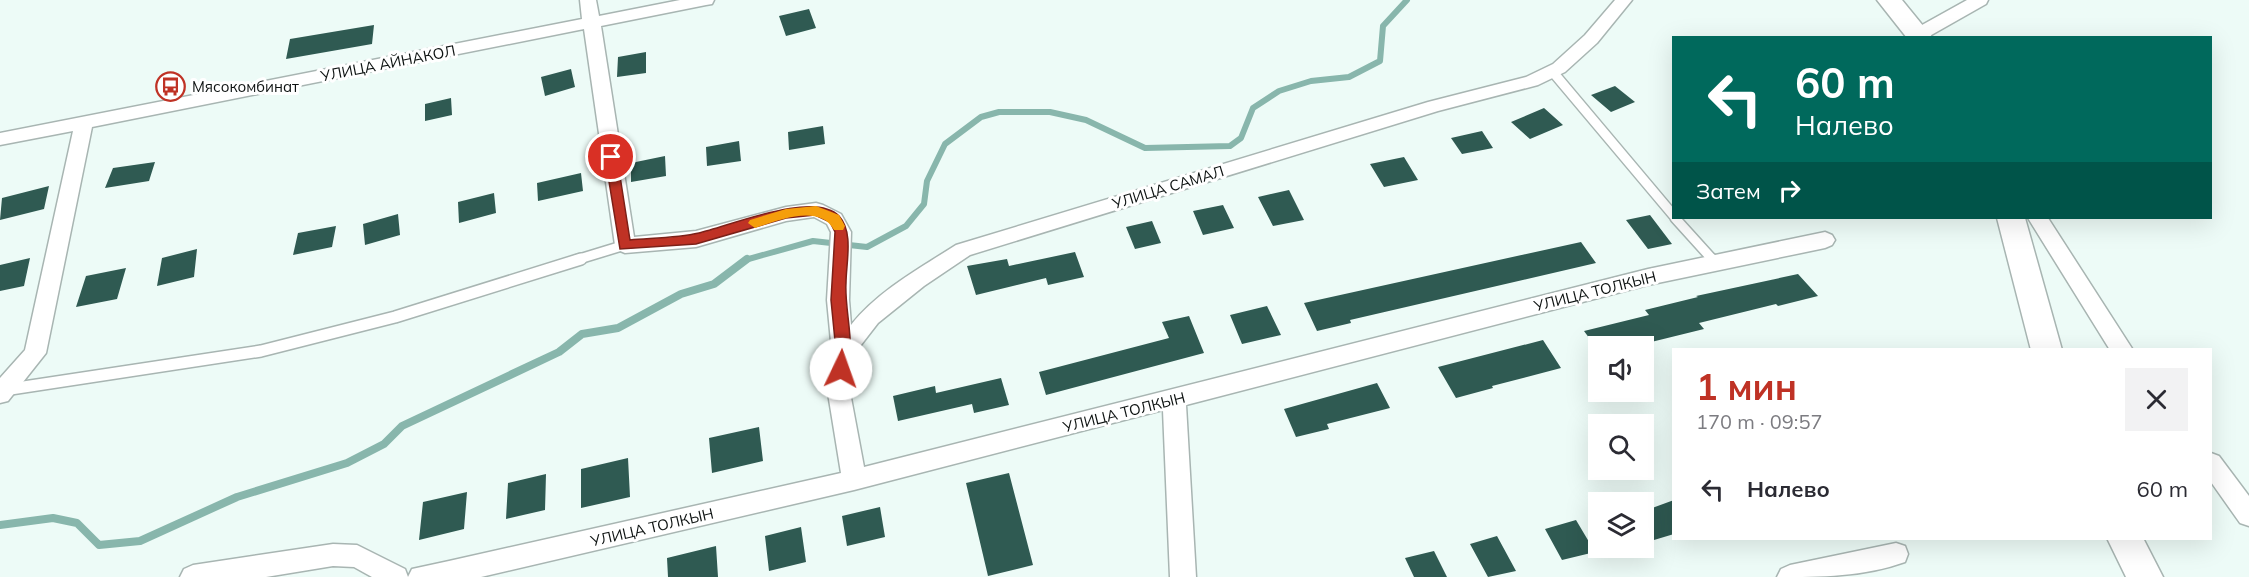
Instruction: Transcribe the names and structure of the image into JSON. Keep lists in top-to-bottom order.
{
  "streets": {
    "street": ["УЛИЦА АЙНАКОЛ", "УЛИЦА САМАЛ", "УЛИЦА ТОЛКЫН"]
  },
  "places": {
    "bus stop": ["Мясокомбинат"]
  },
  "page": {
    "turn": ["60 m", "Налево"],
    "then": "Затем",
    "heading": ["1 мин", "170 m · 09:57"],
    "list": [
      {
        "name": "Налево",
        "value": "60 m"
      }
    ]
  }
}
